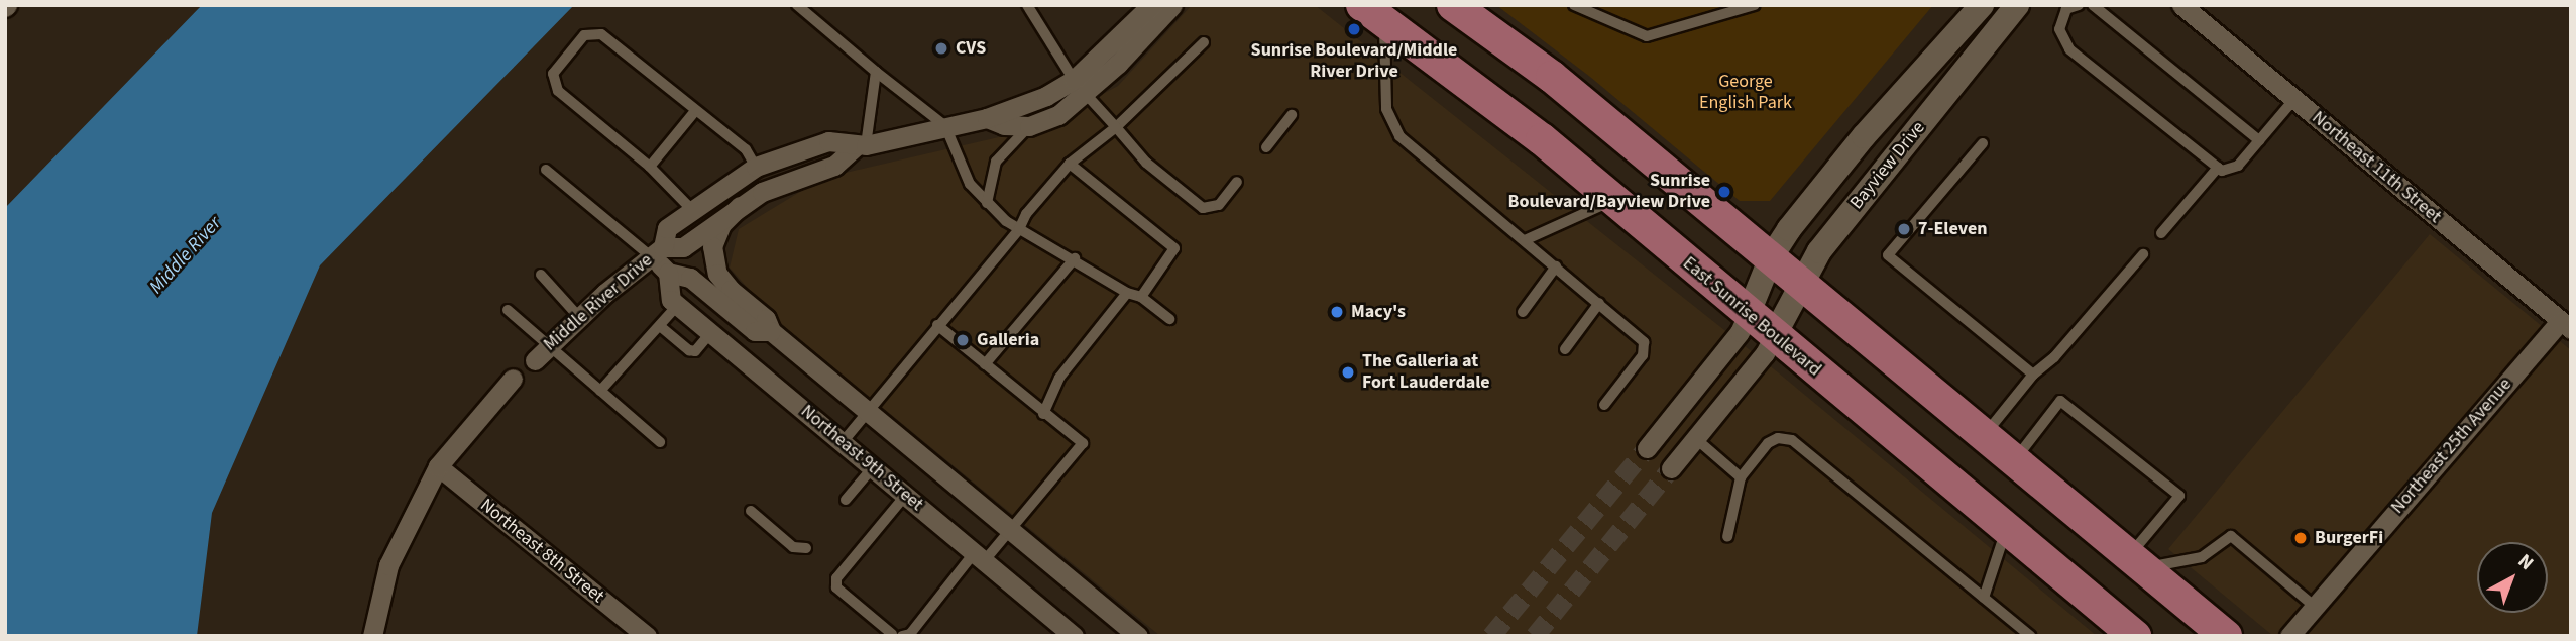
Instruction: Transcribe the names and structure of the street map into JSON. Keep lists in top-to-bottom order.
{
  "streets": {
    "main road": ["East Sunrise Boulevard"],
    "street": [
      "Bayview Drive",
      "Northeast 11th Street",
      "Middle River Drive",
      "Northeast 25th Avenue",
      "Northeast 9th Street",
      "Northeast 8th Street"
    ]
  },
  "crossings": [
    ["Bayview Drive", "East Sunrise Boulevard"],
    ["Northeast 11th Street", "Northeast 25th Avenue"]
  ],
  "water": ["Middle River"],
  "parks": ["George English Park"],
  "places": [
    "Sunrise Boulevard/Middle River Drive",
    "CVS",
    "Sunrise Boulevard/Bayview Drive",
    "7-Eleven",
    "Macy's",
    "Galleria",
    "The Galleria at Fort Lauderdale",
    "BurgerFi"
  ],
  "north": "top right"
}
